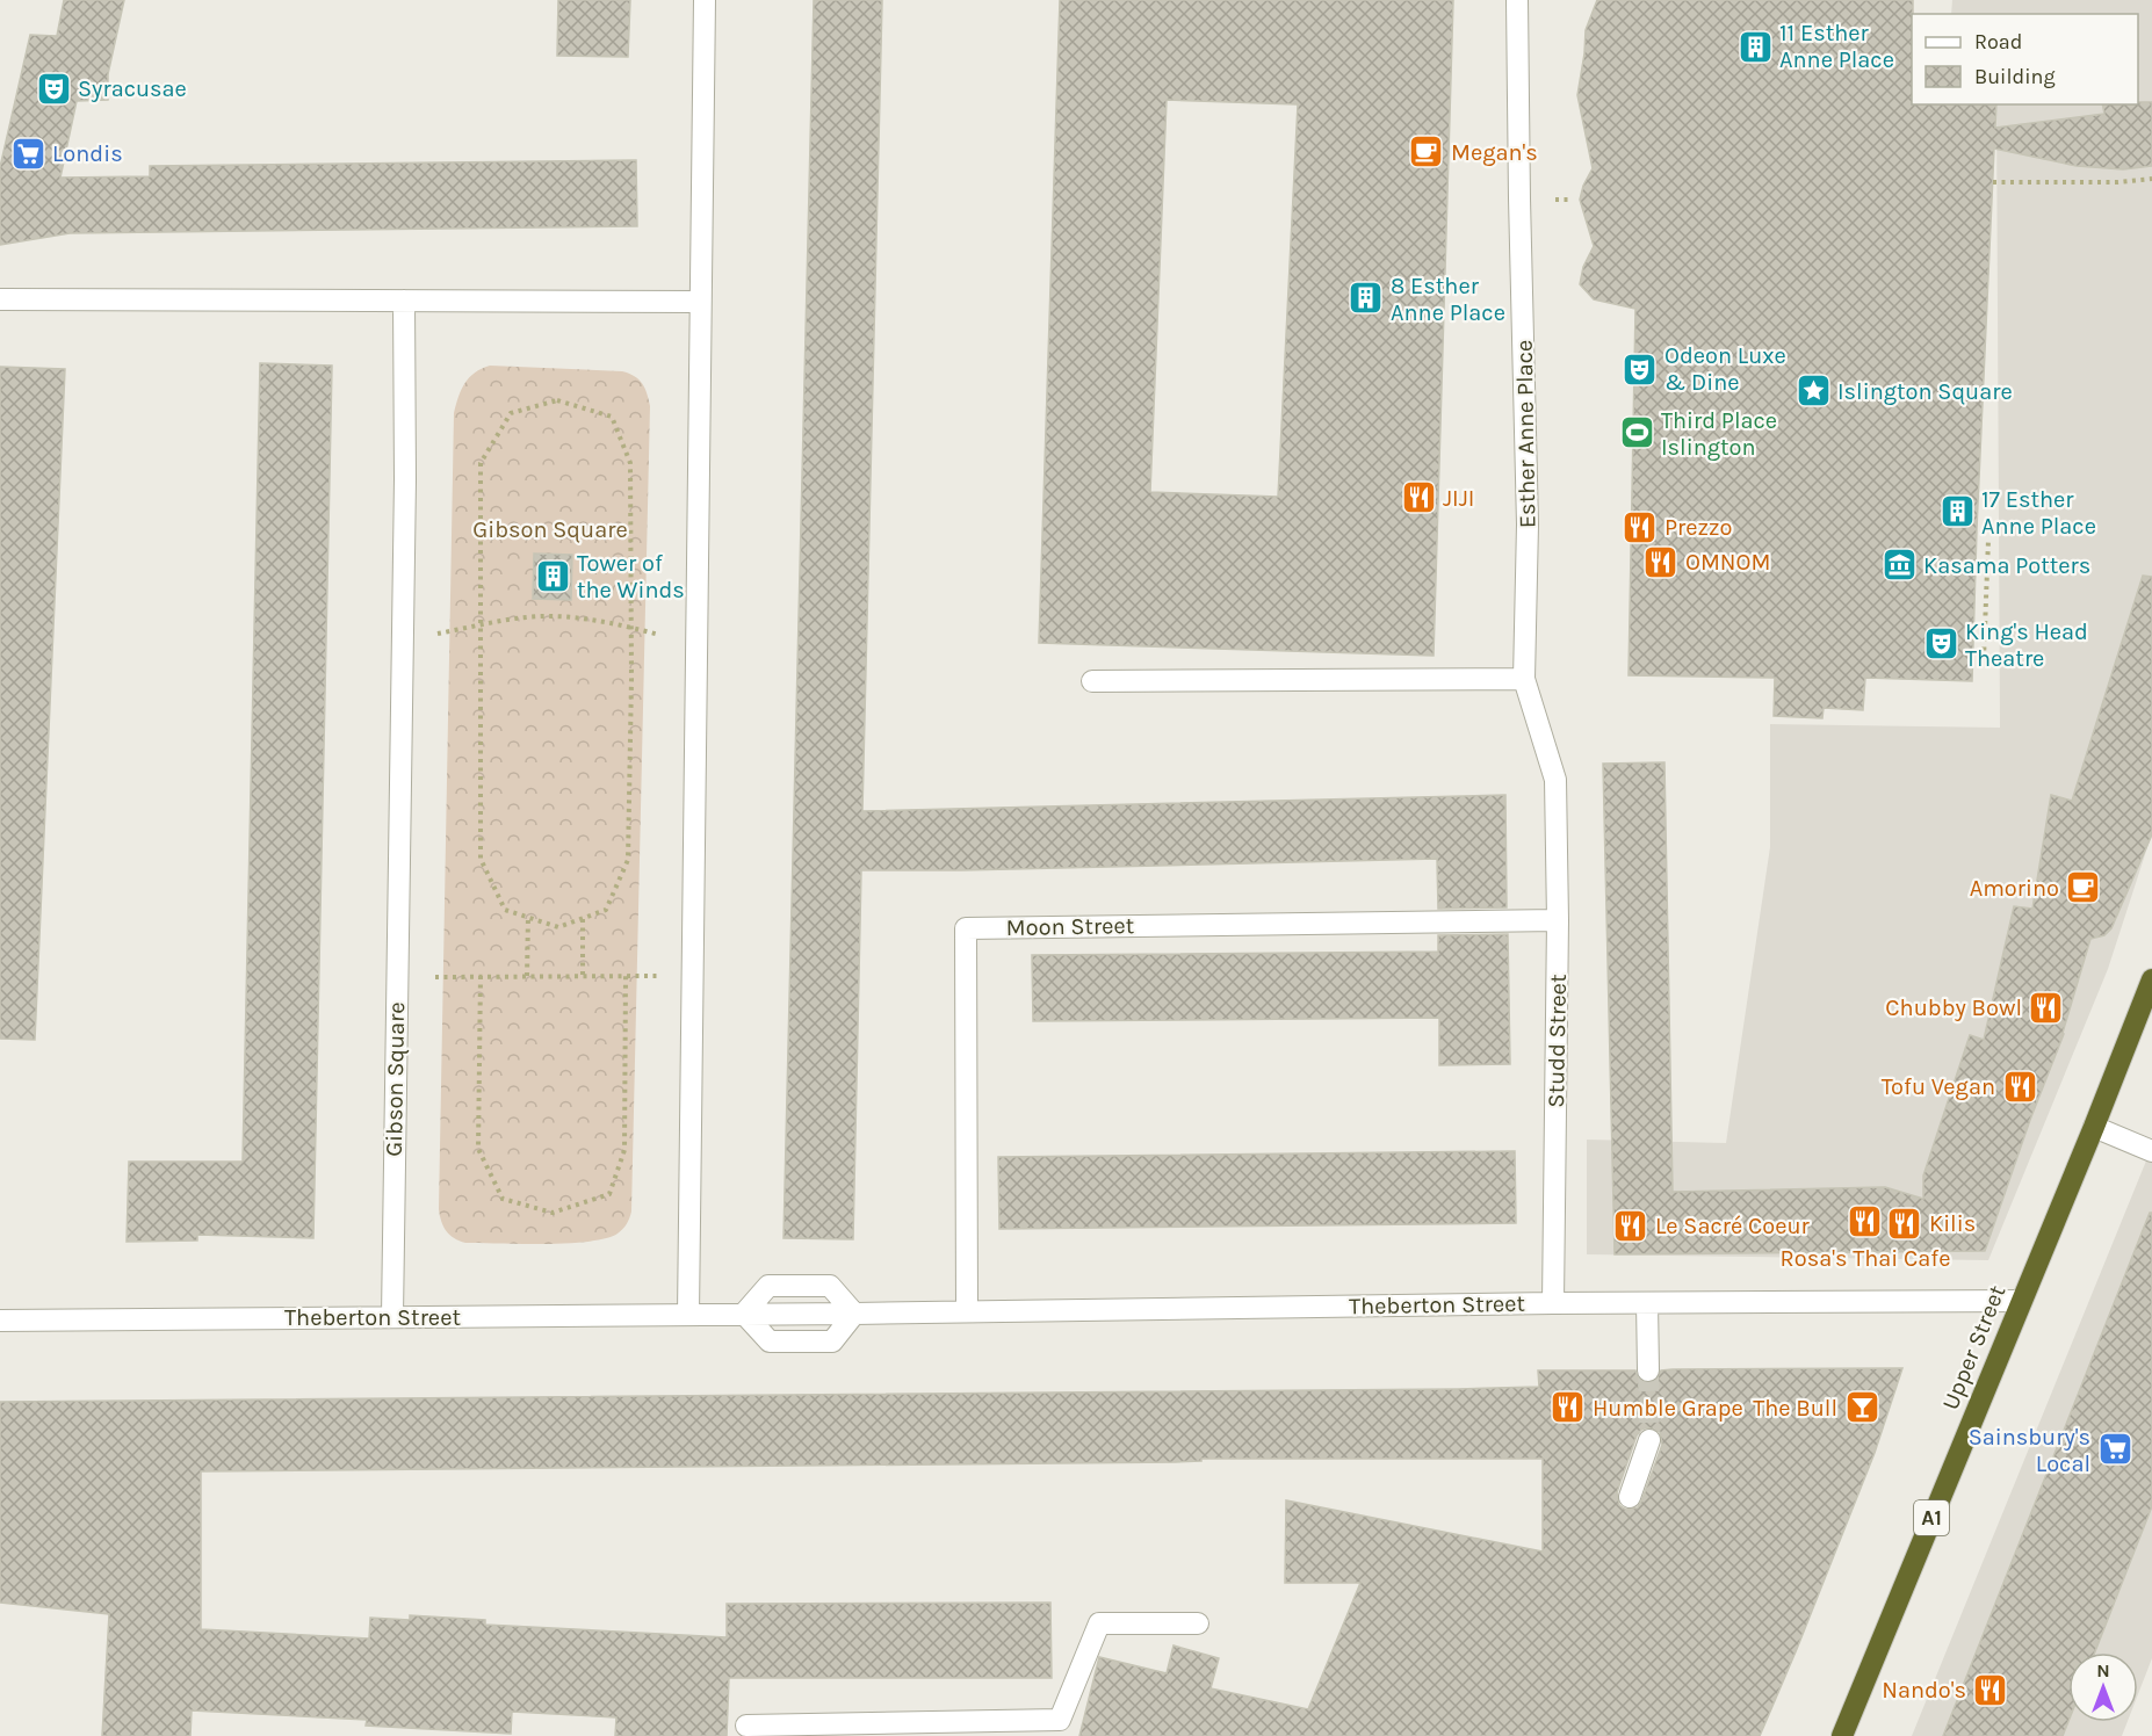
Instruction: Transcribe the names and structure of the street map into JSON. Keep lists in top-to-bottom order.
{
  "streets": {
    "highway": ["Upper Street", "A1"],
    "street": [
      "Esther Anne Place",
      "Moon Street",
      "Studd Street",
      "Gibson Square",
      "Theberton Street"
    ]
  },
  "crossings": [
    ["Esther Anne Place", "Studd Street"],
    ["Moon Street", "Studd Street"],
    ["Moon Street", "Theberton Street"],
    ["Studd Street", "Theberton Street"],
    ["Gibson Square", "Theberton Street"],
    ["Theberton Street", "Upper Street"]
  ],
  "parks": ["Gibson Square"],
  "places": {
    "building": [
      "11 Esther Anne Place",
      "8 Esther Anne Place",
      "17 Esther Anne Place",
      "Tower of the Winds"
    ],
    "theatre": ["Syracusae", "Odeon Luxe & Dine", "King's Head Theatre"],
    "cafe": ["Megan's", "Amorino"],
    "supermarket": ["Londis", "Sainsbury's Local"],
    "place": ["Islington Square"],
    "sports": ["Third Place Islington"],
    "restaurant": [
      "JIJI",
      "Prezzo",
      "OMNOM",
      "Chubby Bowl",
      "Tofu Vegan",
      "Rosa's Thai Cafe",
      "Kilis",
      "Le Sacré Coeur",
      "Humble Grape",
      "Nando's"
    ],
    "museum": ["Kasama Potters"],
    "bar": ["The Bull"]
  },
  "legend": ["Road", "Building"],
  "north": "top"
}
